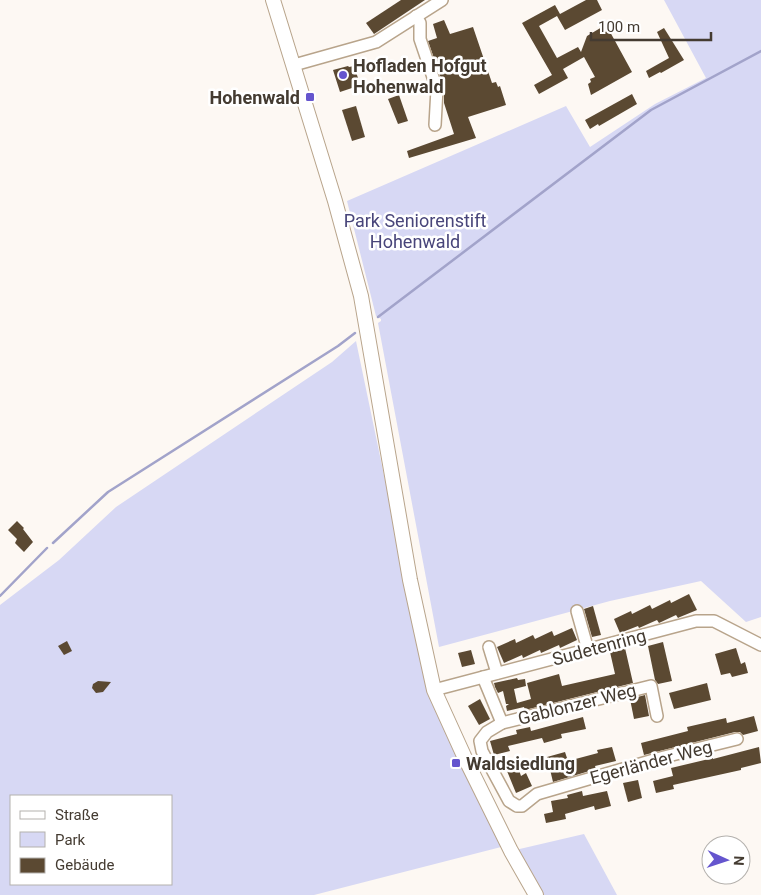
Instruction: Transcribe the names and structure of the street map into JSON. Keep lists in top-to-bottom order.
{
  "streets": {
    "street": ["Sudetenring", "Gablonzer Weg", "Egerländer Weg"]
  },
  "crossings": [
    ["Gablonzer Weg", "Egerländer Weg"]
  ],
  "parks": ["Park Seniorenstift Hohenwald"],
  "places": {
    "other": ["Hofladen Hofgut Hohenwald"],
    "transit": ["Hohenwald", "Waldsiedlung"]
  },
  "legend": ["Straße", "Park", "Gebäude"],
  "scale_bar": "100 m",
  "north": "right"
}
